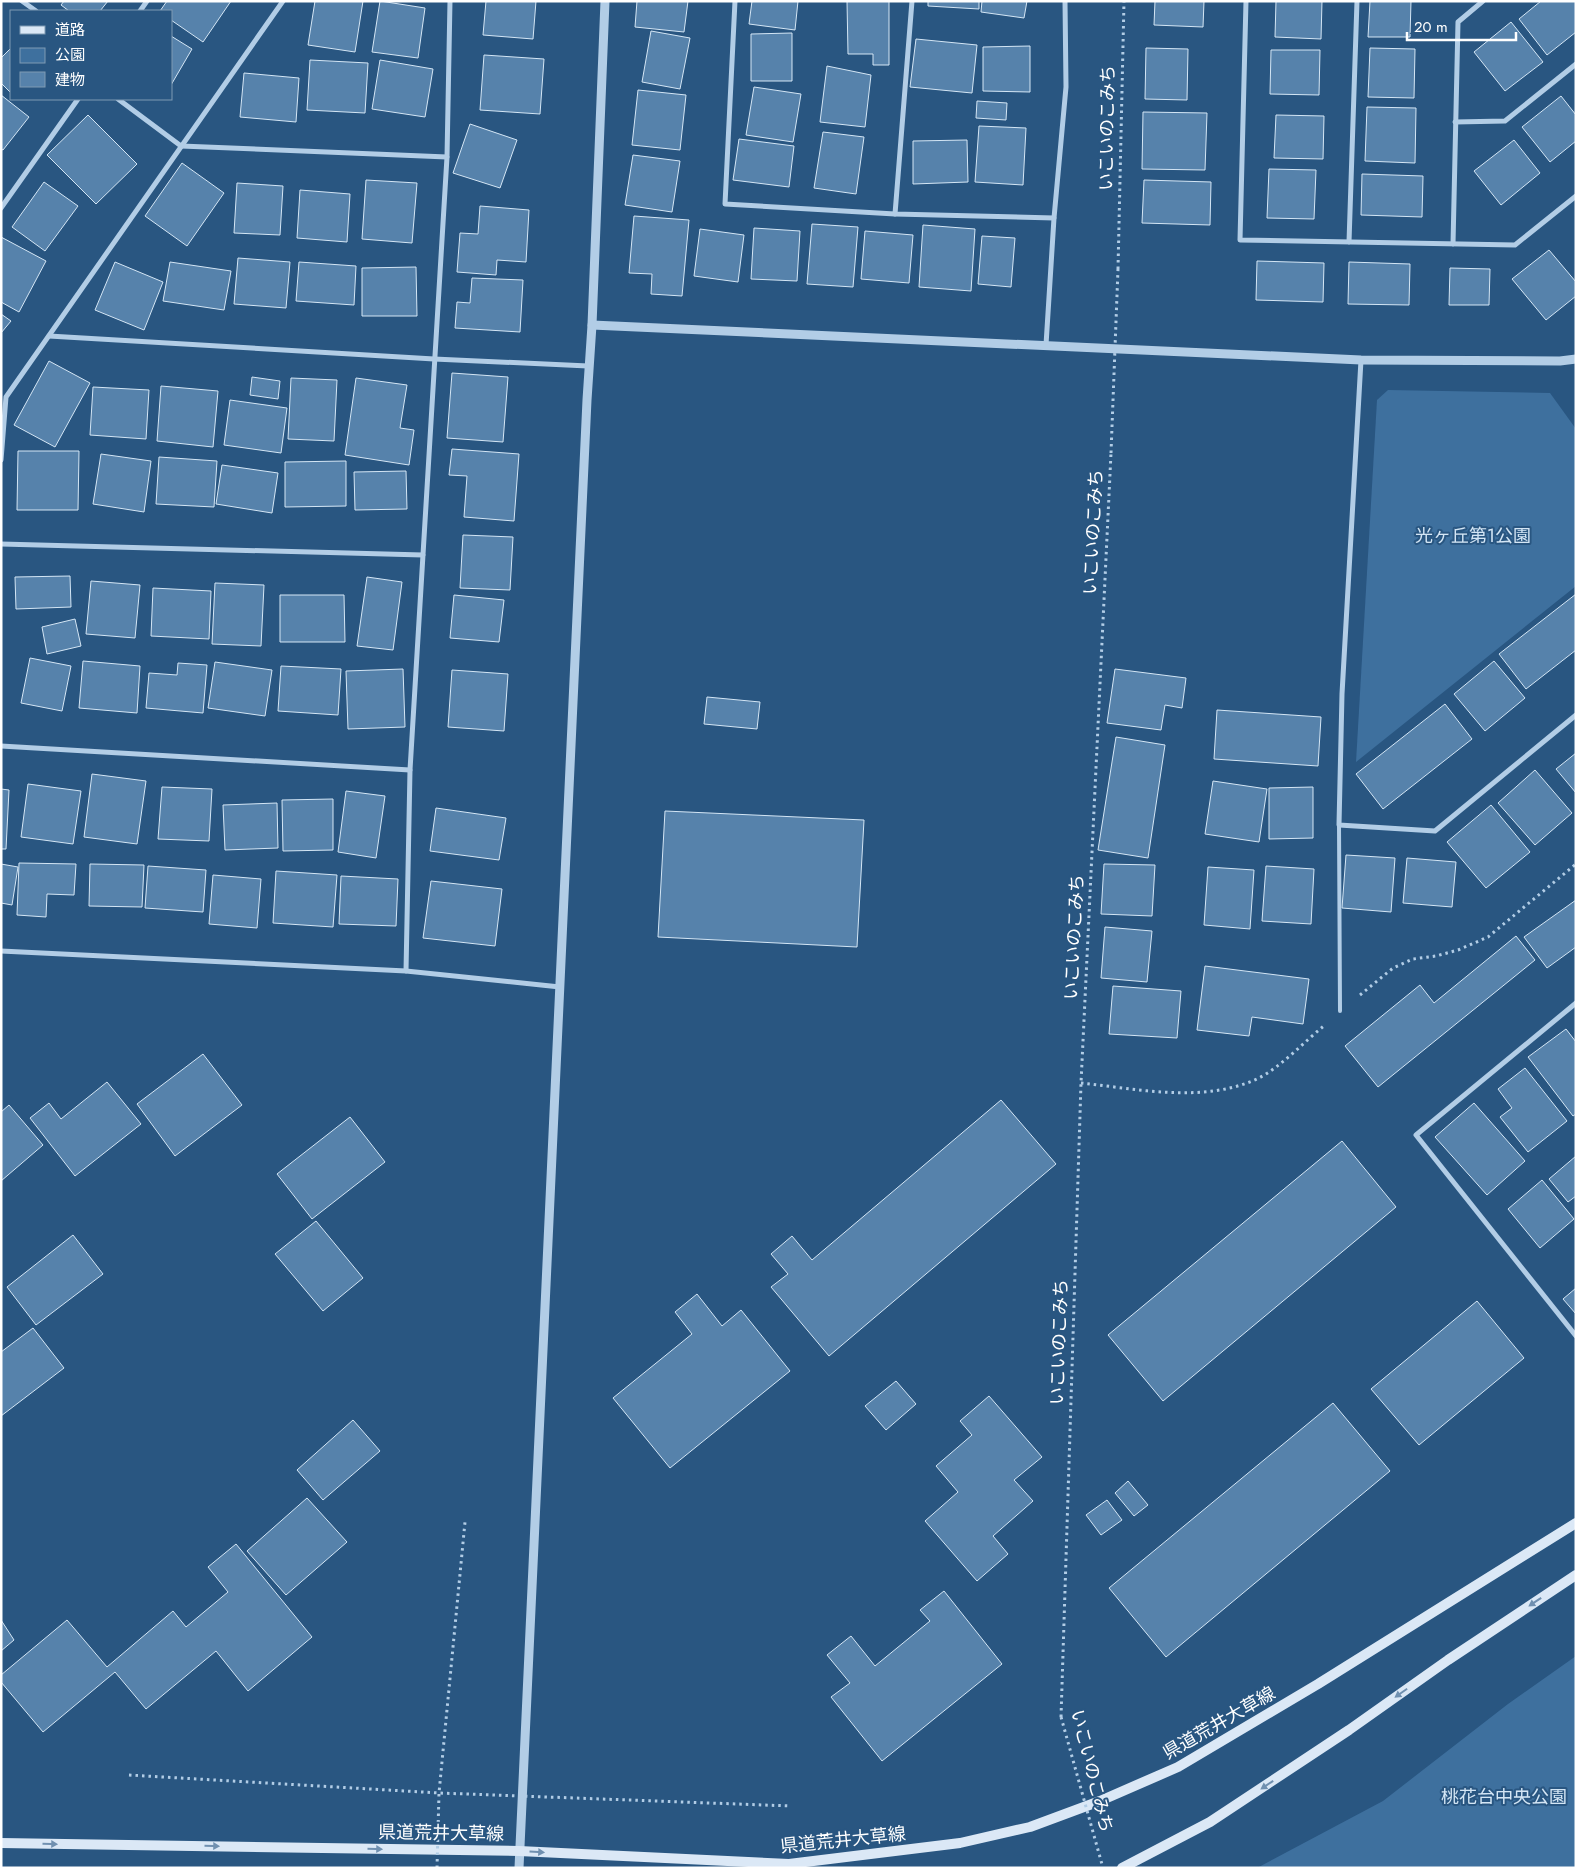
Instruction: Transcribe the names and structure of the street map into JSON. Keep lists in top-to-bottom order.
{
  "streets": {
    "main road": ["県道荒井大草線"],
    "path": ["いこいのこみち"]
  },
  "parks": ["光ヶ丘第1公園", "桃花台中央公園"],
  "legend": ["道路", "公園", "建物"],
  "scale_bar": "20 m"
}
